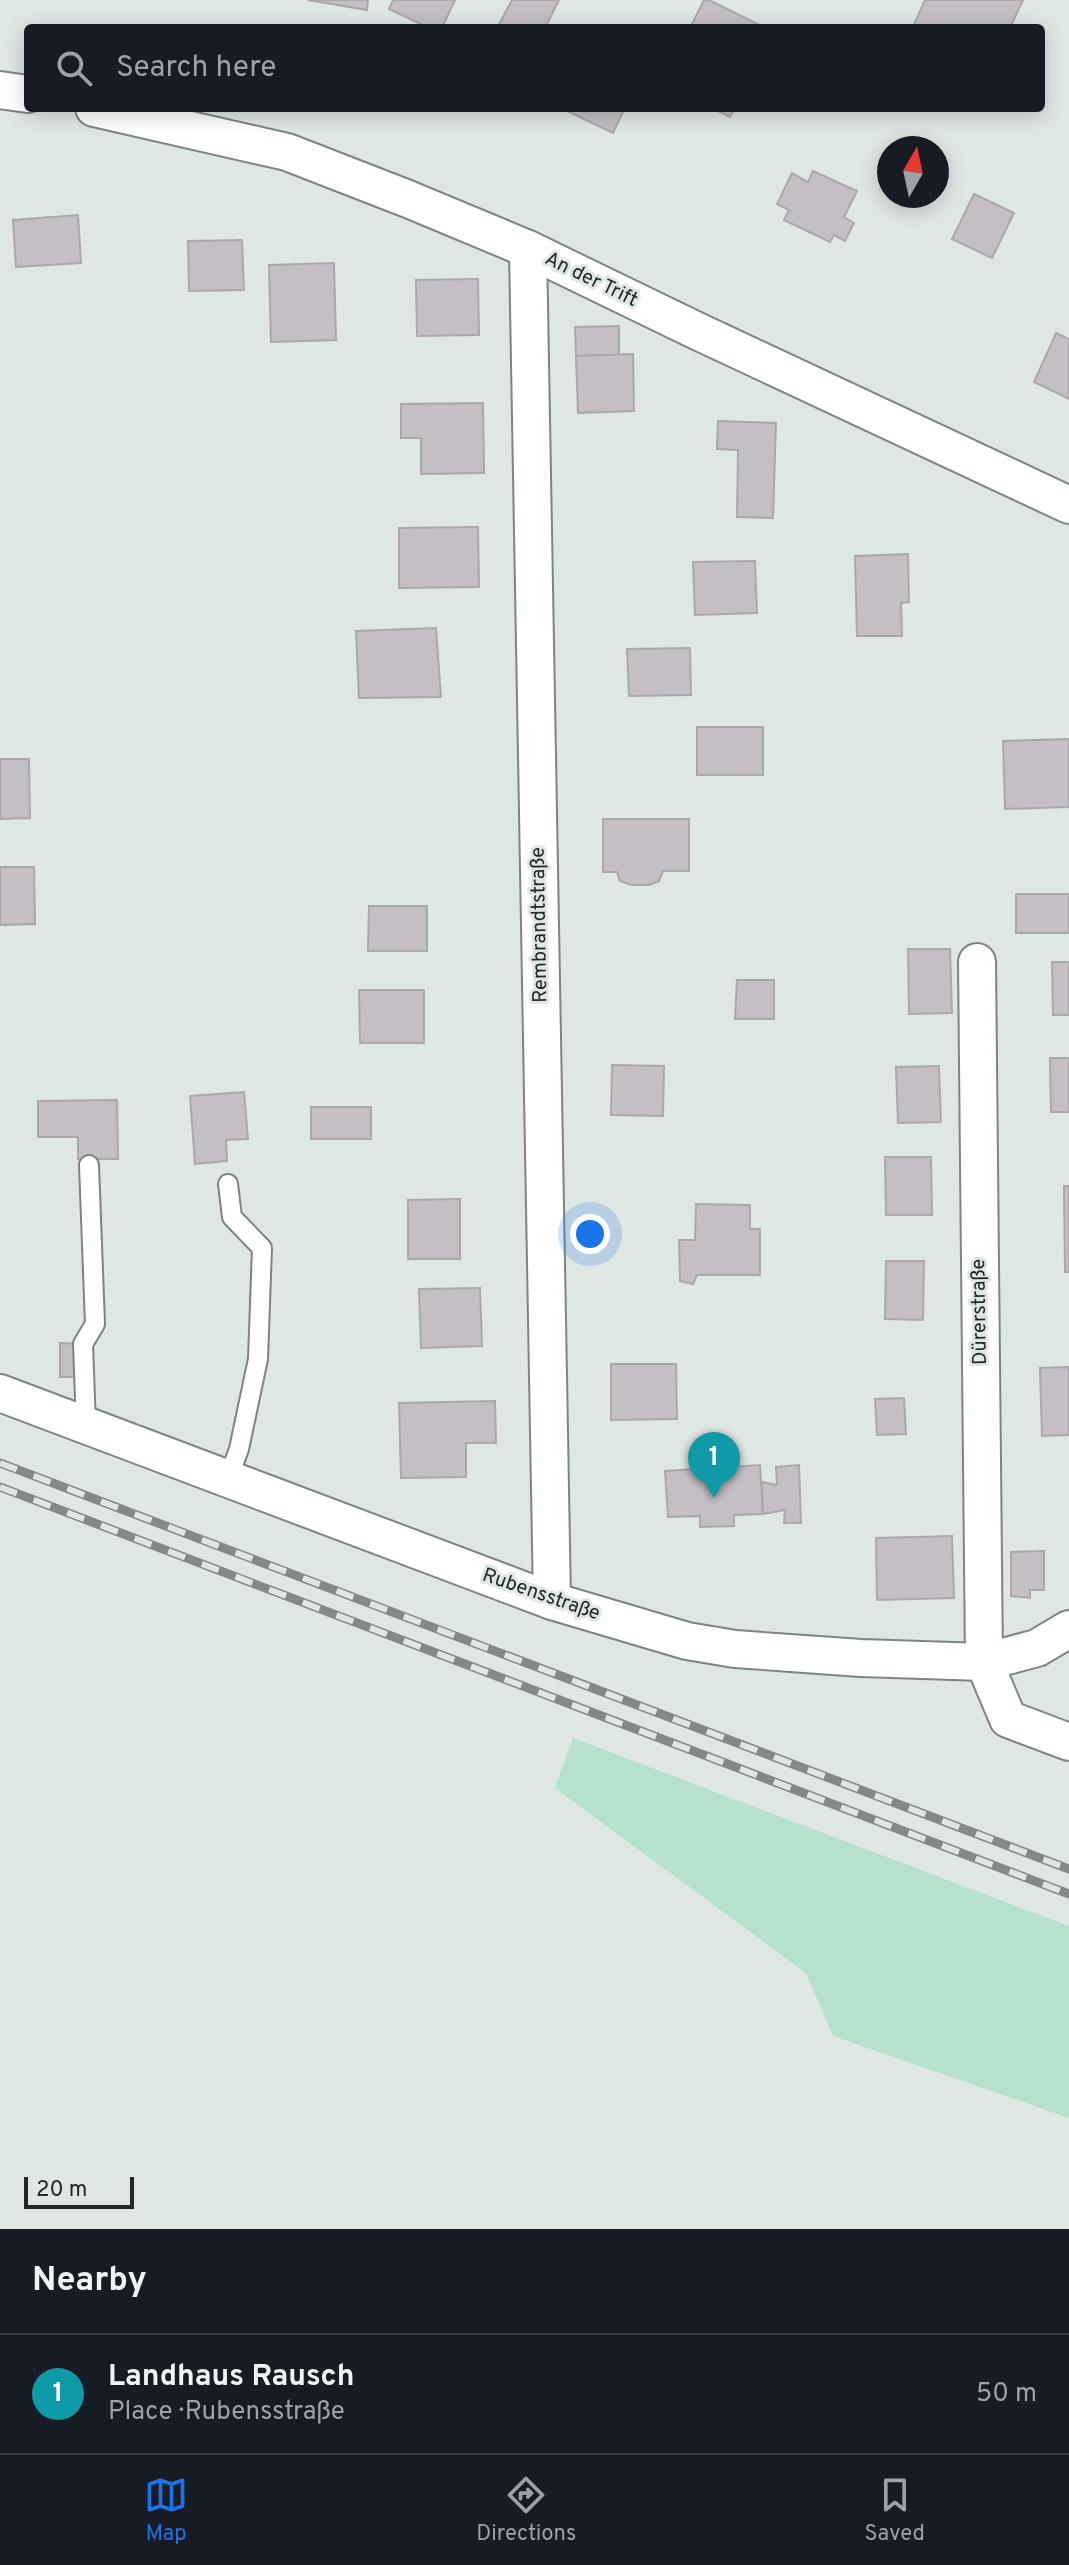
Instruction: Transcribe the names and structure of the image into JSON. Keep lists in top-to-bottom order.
{
  "streets": {
    "street": [
      "An der Trift",
      "Rembrandtstraße",
      "Dürerstraße",
      "Rubensstraße"
    ]
  },
  "crossings": [
    ["An der Trift", "Rembrandtstraße"],
    ["Rembrandtstraße", "Rubensstraße"],
    ["Dürerstraße", "Rubensstraße"]
  ],
  "scale_bar": "20 m",
  "north": "top",
  "page": {
    "search": "Search here",
    "pins": "1",
    "scale": "20 m",
    "heading": "Nearby",
    "list": [
      {
        "mark": "1",
        "name": "Landhaus Rausch",
        "note": "Place · Rubensstraße",
        "value": "50 m"
      }
    ],
    "nav": ["Map", "Directions", "Saved"]
  }
}
